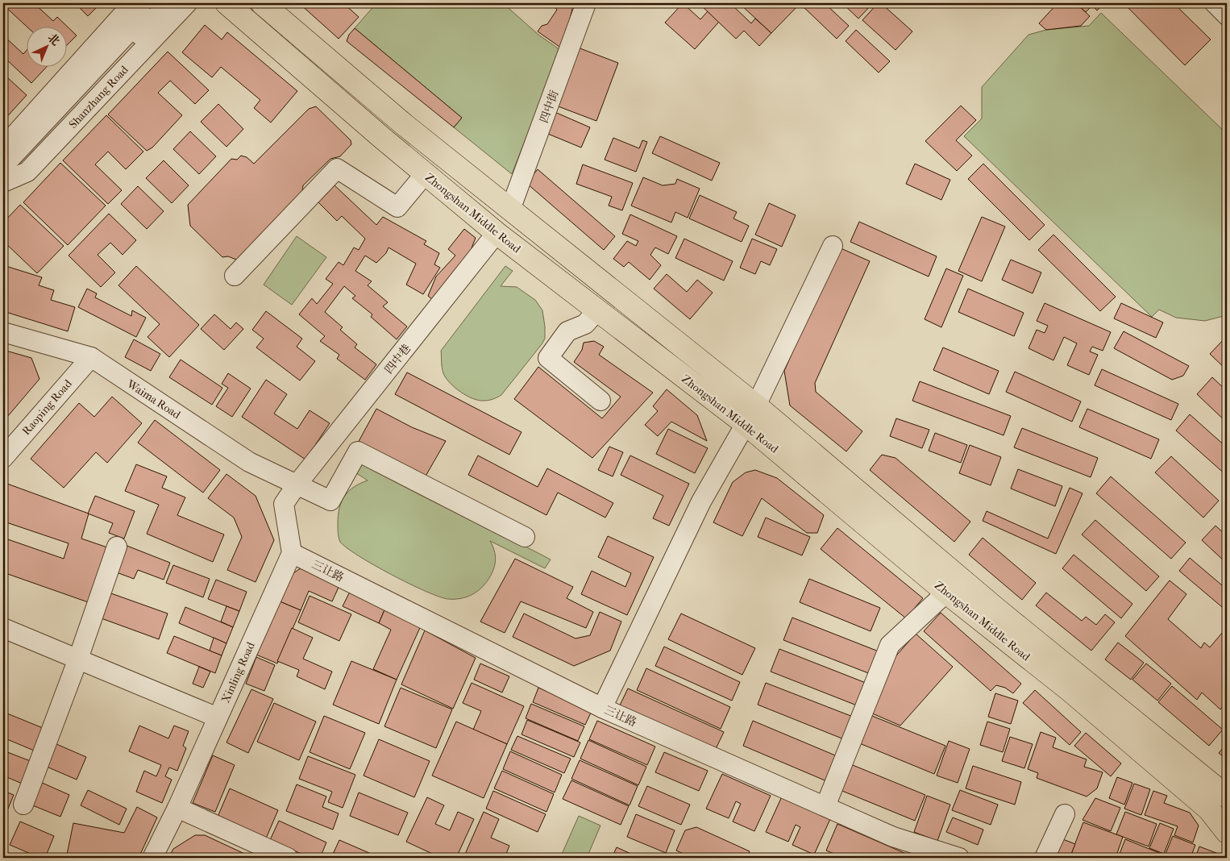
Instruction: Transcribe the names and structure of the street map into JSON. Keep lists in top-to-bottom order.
{
  "streets": {
    "main road": ["Zhongshan Middle Road"],
    "street": [
      "Shanzhang Road",
      "四中街",
      "四中巷",
      "Waima Road",
      "Raoping Road",
      "三让路",
      "Xinling Road"
    ]
  },
  "crossings": [
    ["四中街", "Zhongshan Middle Road"],
    ["Zhongshan Middle Road", "四中巷"],
    ["四中巷", "Waima Road"],
    ["Waima Road", "Raoping Road"],
    ["三让路", "Xinling Road"]
  ],
  "north": "top right"
}
